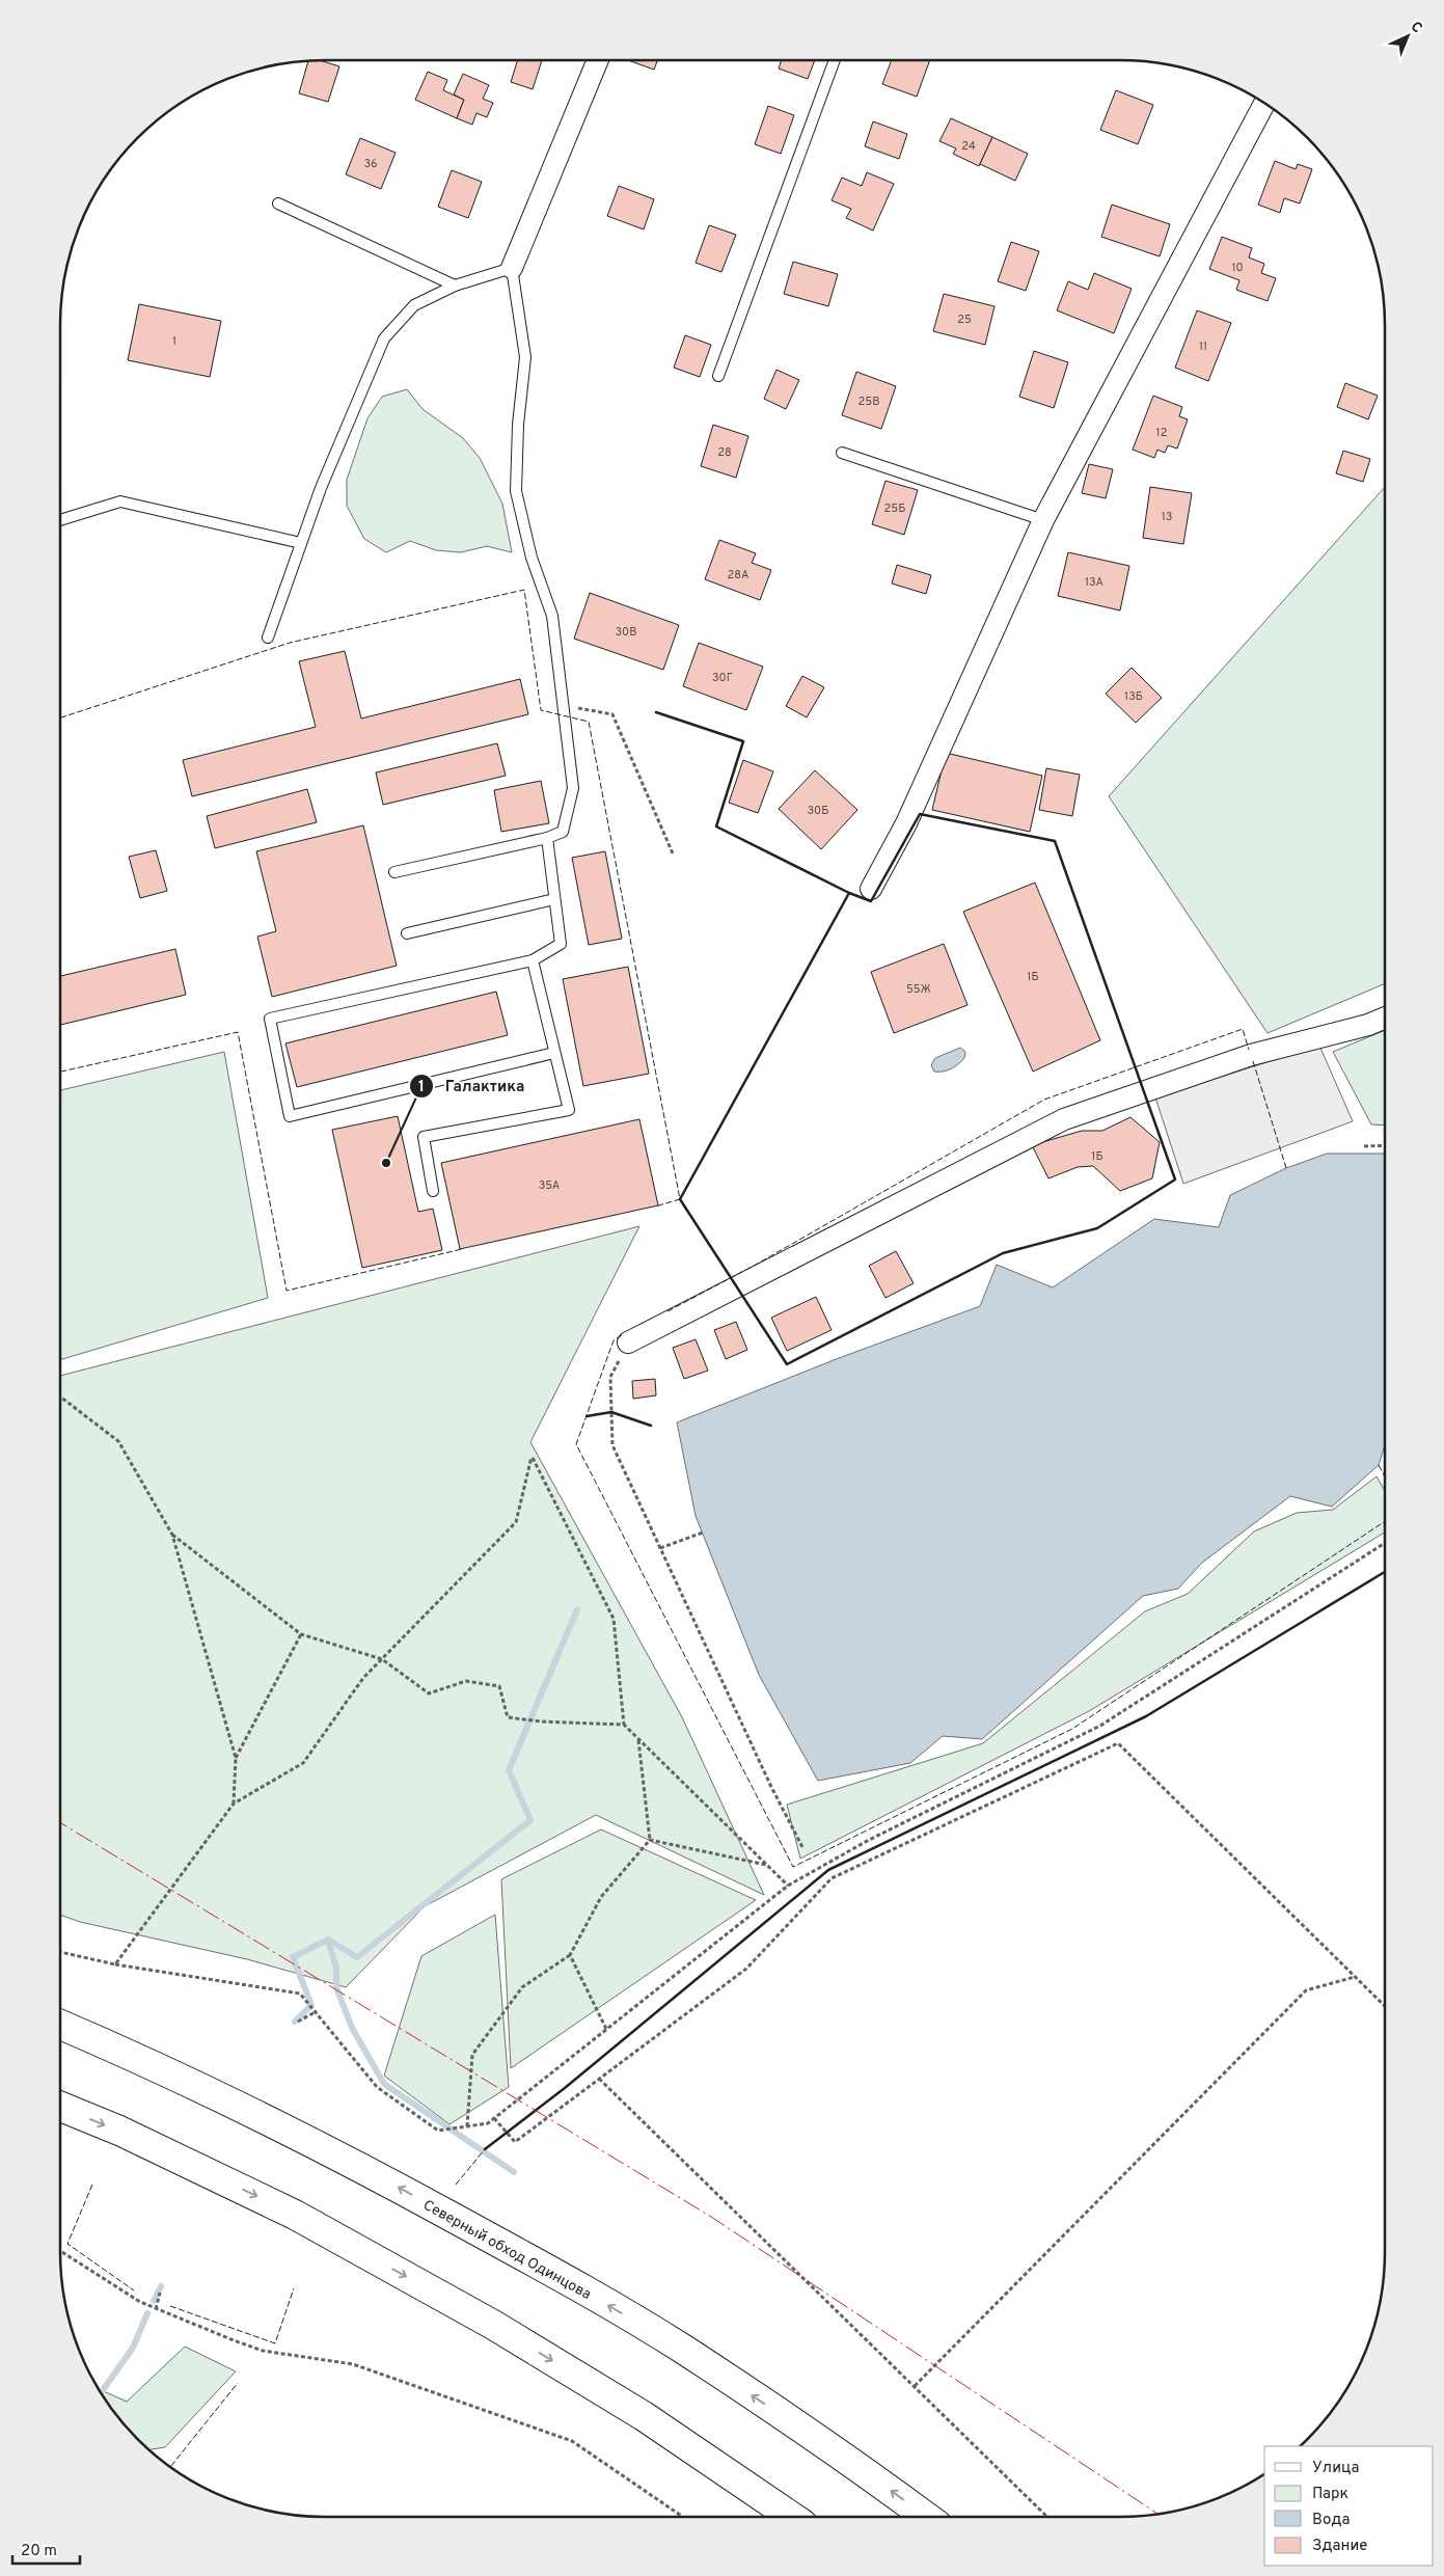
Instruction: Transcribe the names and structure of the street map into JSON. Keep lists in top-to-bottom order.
{
  "streets": {
    "highway": ["Северный обход Одинцова"]
  },
  "places": ["Галактика"],
  "house_numbers": [
    "24",
    "36",
    "10",
    "25",
    "1",
    "11",
    "25В",
    "12",
    "28",
    "25Б",
    "13",
    "28А",
    "13А",
    "30В",
    "30Г",
    "13Б",
    "30Б",
    "1Б",
    "55Ж",
    "1Б",
    "35А"
  ],
  "legend": [
    "Улица",
    "Парк",
    "Вода",
    "Здание"
  ],
  "scale_bar": "20 m",
  "north": "top right"
}
